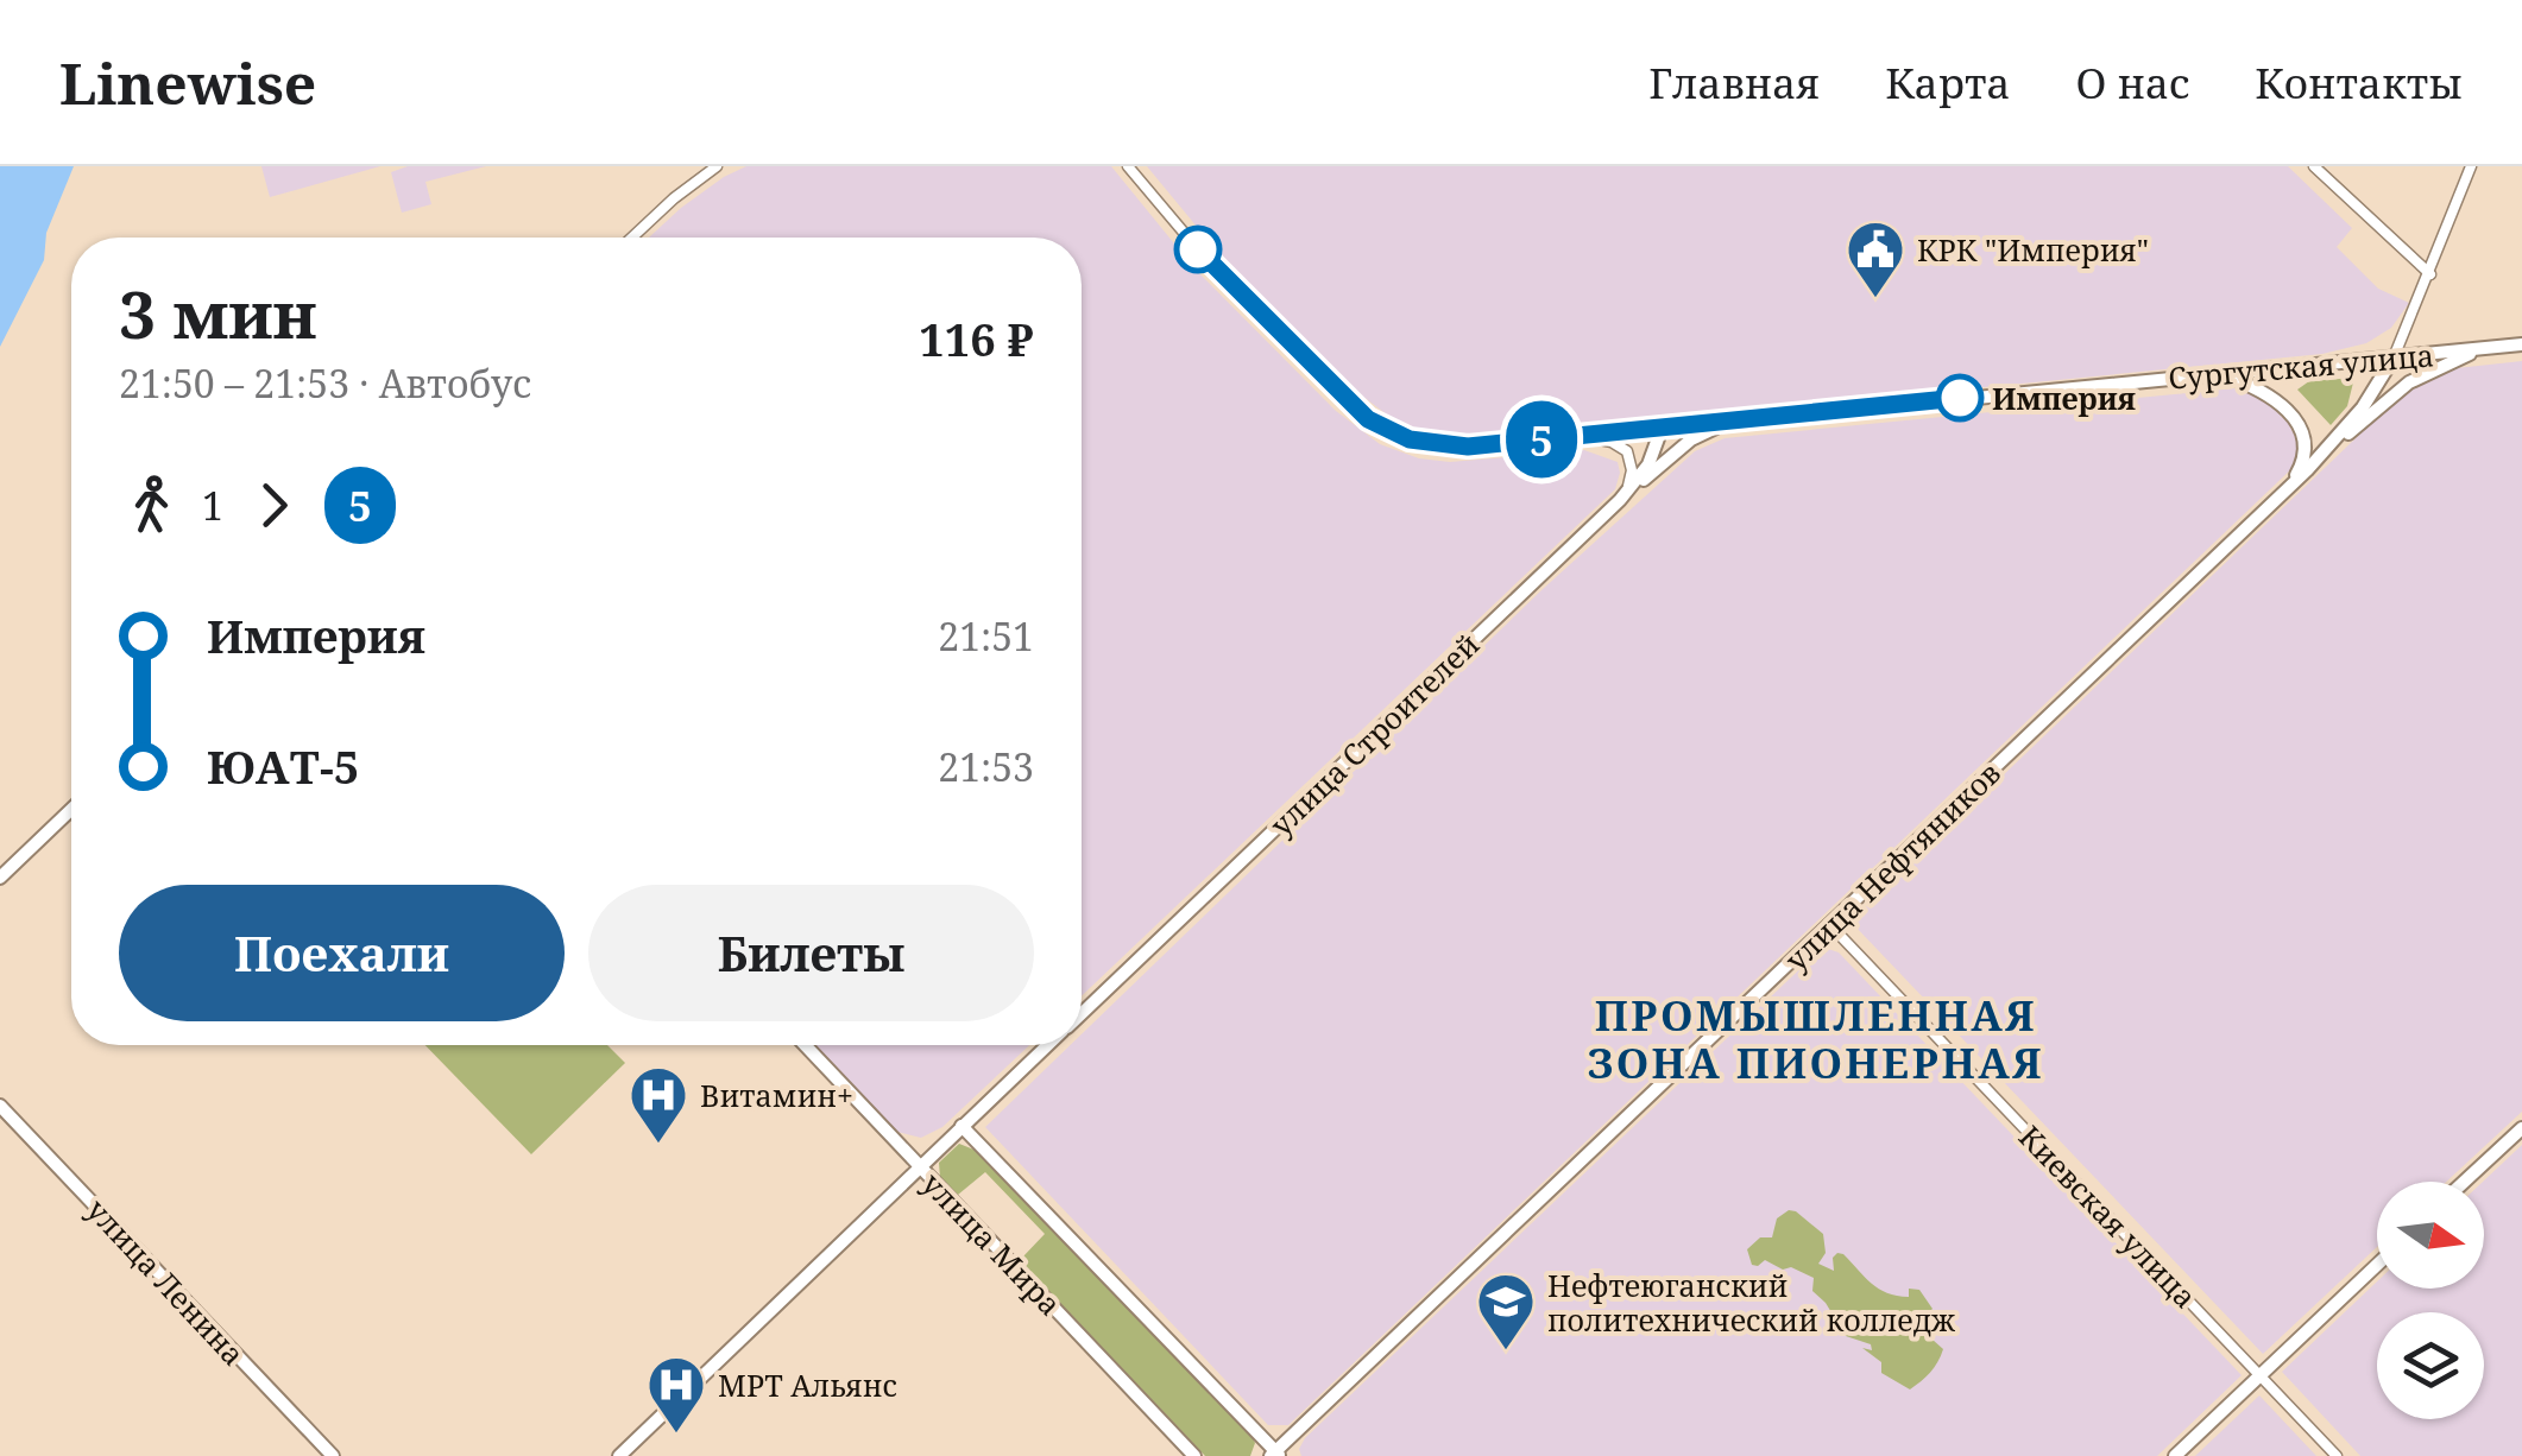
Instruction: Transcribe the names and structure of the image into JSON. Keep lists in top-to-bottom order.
{
  "streets": {
    "main road": [
      "Сургутская улица",
      "улица Строителей",
      "улица Нефтяников",
      "улица Мира",
      "улица Ленина"
    ],
    "street": ["Киевская улица"]
  },
  "crossings": [
    ["Сургутская улица", "улица Строителей"],
    ["Сургутская улица", "улица Нефтяников"],
    ["улица Строителей", "улица Мира"],
    ["улица Нефтяников", "Киевская улица"],
    ["улица Нефтяников", "улица Мира"]
  ],
  "districts": ["ПРОМЫШЛЕННАЯ ЗОНА ПИОНЕРНАЯ"],
  "places": {
    "public building": ["КРК \"Империя\""],
    "other": ["Империя"],
    "hospital": ["Витамин+", "МРТ Альянс"],
    "school or university": ["Нефтеюганский политехнический колледж"]
  },
  "lines": ["bus line 5"],
  "north": "right",
  "page": {
    "header": "Linewise",
    "nav": [
      "Главная",
      "Карта",
      "О нас",
      "Контакты"
    ],
    "on_map": "5",
    "heading": ["3 мин", "21:50 – 21:53 · Автобус", "116 ₽"],
    "legs": ["1", "5"],
    "list": [
      {
        "name": "Империя",
        "value": "21:51"
      },
      {
        "name": "ЮАТ-5",
        "value": "21:53"
      }
    ],
    "buttons": ["Поехали", "Билеты"]
  }
}
